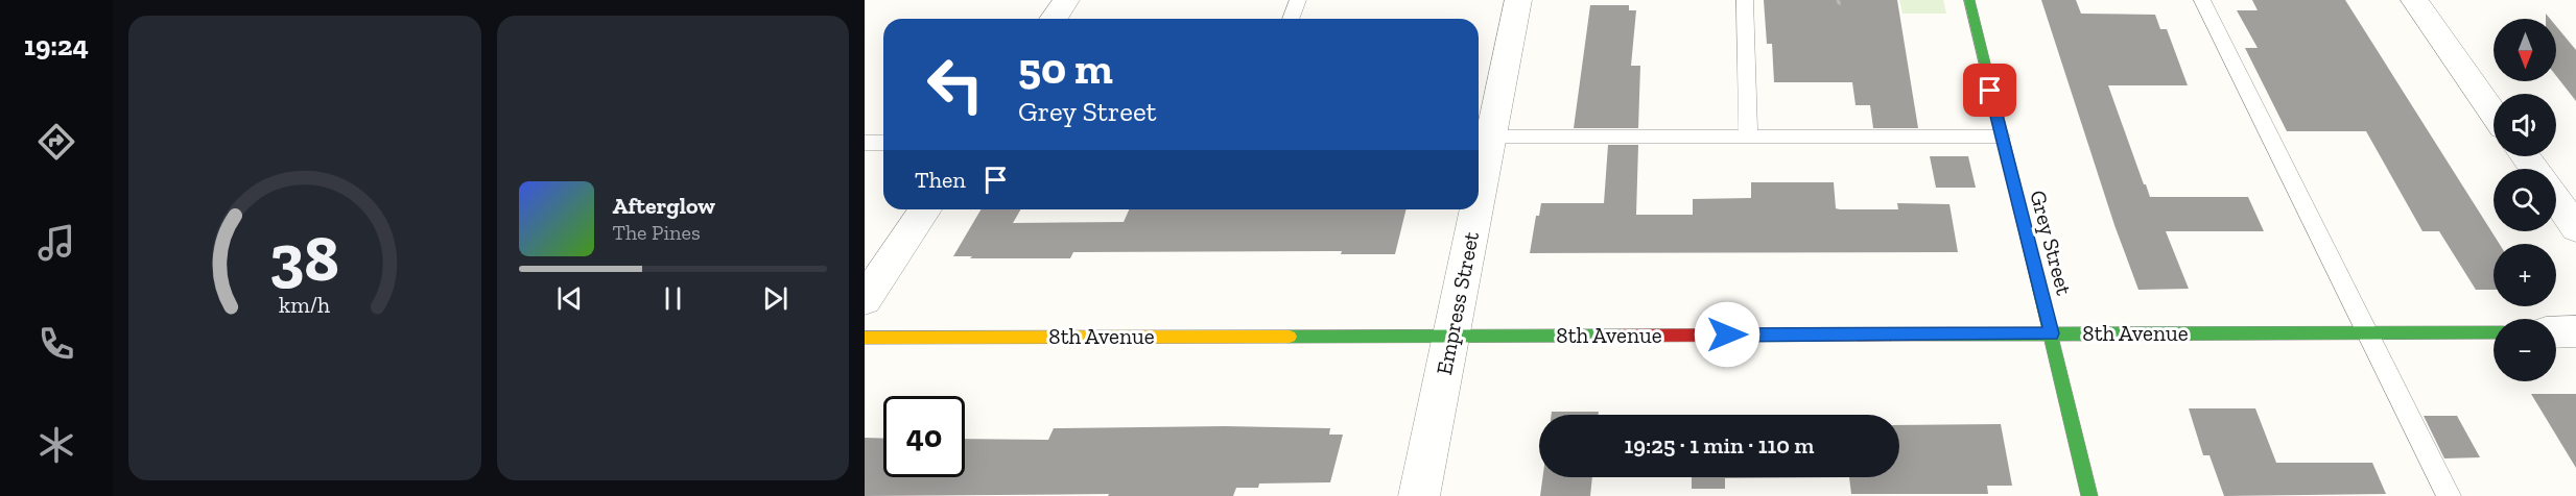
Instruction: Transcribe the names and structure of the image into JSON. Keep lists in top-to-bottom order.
{
  "streets": {
    "street": ["Grey Street", "Empress Street", "8th Avenue"]
  },
  "crossings": [
    ["Grey Street", "8th Avenue"],
    ["Empress Street", "8th Avenue"]
  ],
  "north": "bottom",
  "page": {
    "tabs": "19:24",
    "map_buttons": ["+", "−"],
    "turn": ["50 m", "Grey Street"],
    "then": "Then",
    "song": ["Afterglow", "The Pines"],
    "limit": "40",
    "trip": "19:25 · 1 min · 110 m",
    "gauge": ["38", "km/h"]
  }
}
